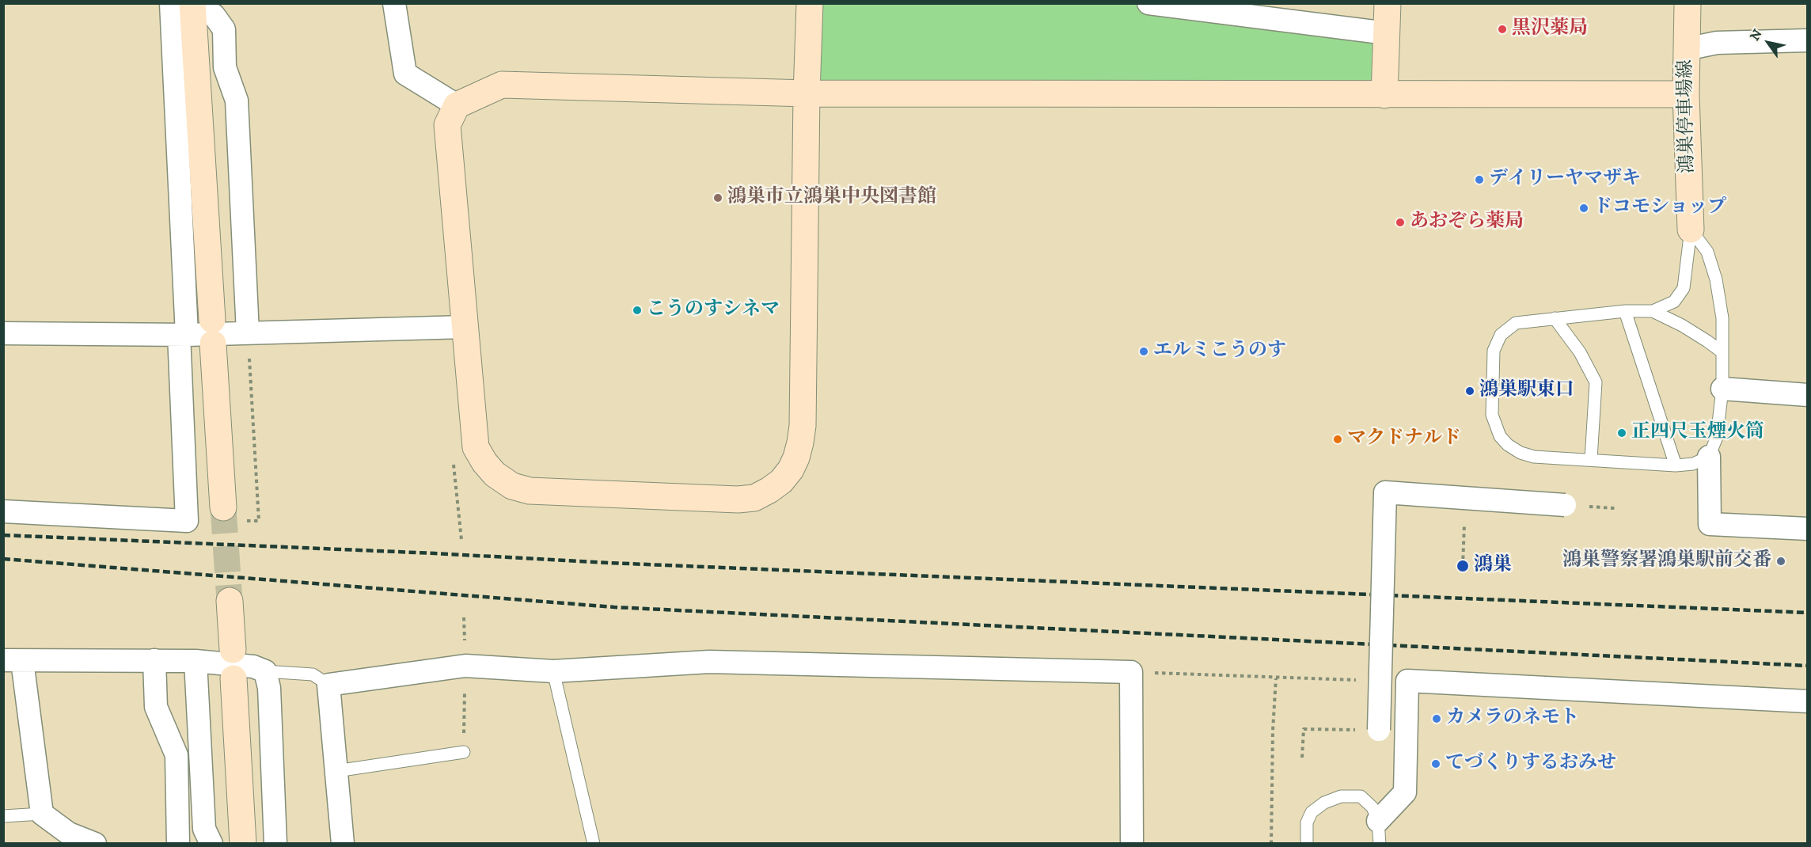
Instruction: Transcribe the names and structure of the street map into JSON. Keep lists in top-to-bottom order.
{
  "streets": {
    "street": ["鴻巣停車場線"]
  },
  "places": [
    "黒沢薬局",
    "デイリーヤマザキ",
    "鴻巣市立鴻巣中央図書館",
    "ドコモショップ",
    "あおぞら薬局",
    "こうのすシネマ",
    "エルミこうのす",
    "鴻巣駅東口",
    "正四尺玉煙火筒",
    "マクドナルド",
    "鴻巣警察署鴻巣駅前交番",
    "鴻巣",
    "カメラのネモト",
    "てづくりするおみせ"
  ],
  "north": "top left"
}
